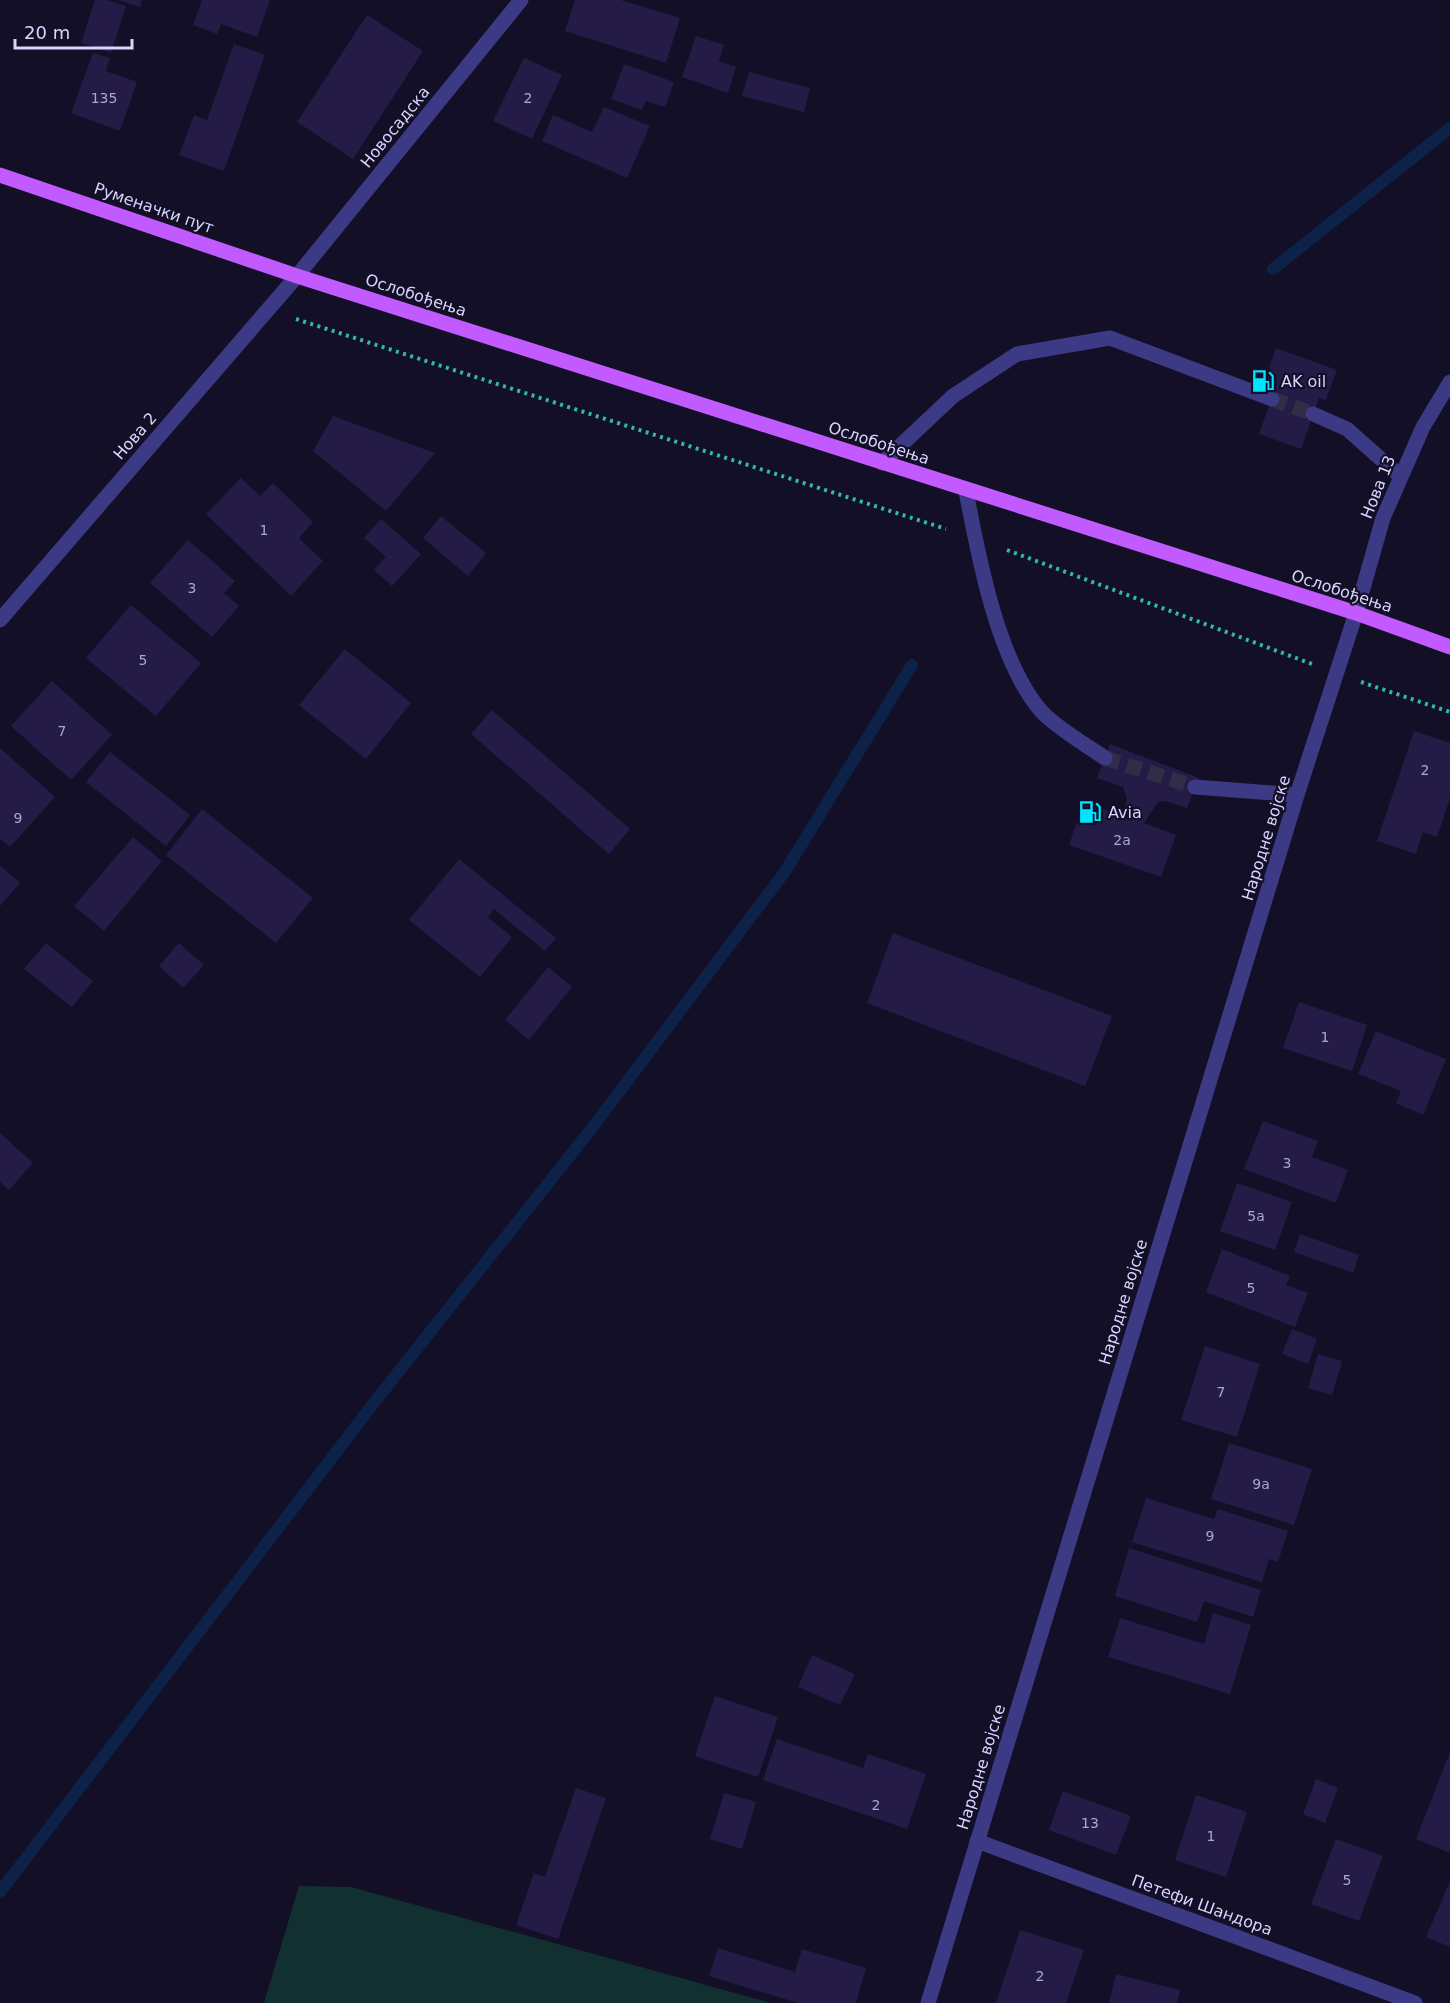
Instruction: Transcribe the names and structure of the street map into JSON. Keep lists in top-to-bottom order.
{
  "streets": {
    "main road": ["Руменачки пут", "Ослобођења"],
    "street": [
      "Новосадска",
      "Нова 2",
      "Нова 13",
      "Народне војске",
      "Петефи Шандора"
    ]
  },
  "crossings": [
    ["Новосадска", "Руменачки пут"],
    ["Новосадска", "Ослобођења"],
    ["Новосадска", "Нова 2"],
    ["Руменачки пут", "Ослобођења"],
    ["Руменачки пут", "Нова 2"],
    ["Ослобођења", "Нова 2"],
    ["Ослобођења", "Нова 13"],
    ["Ослобођења", "Народне војске"],
    ["Нова 13", "Народне војске"],
    ["Народне војске", "Петефи Шандора"]
  ],
  "places": {
    "fuel station": ["AK oil", "Avia"]
  },
  "house_numbers": [
    "135",
    "2",
    "1",
    "3",
    "5",
    "7",
    "2",
    "9",
    "2a",
    "1",
    "3",
    "5a",
    "5",
    "7",
    "9a",
    "9",
    "2",
    "13",
    "1",
    "5",
    "2"
  ],
  "scale_bar": "20 m"
}
